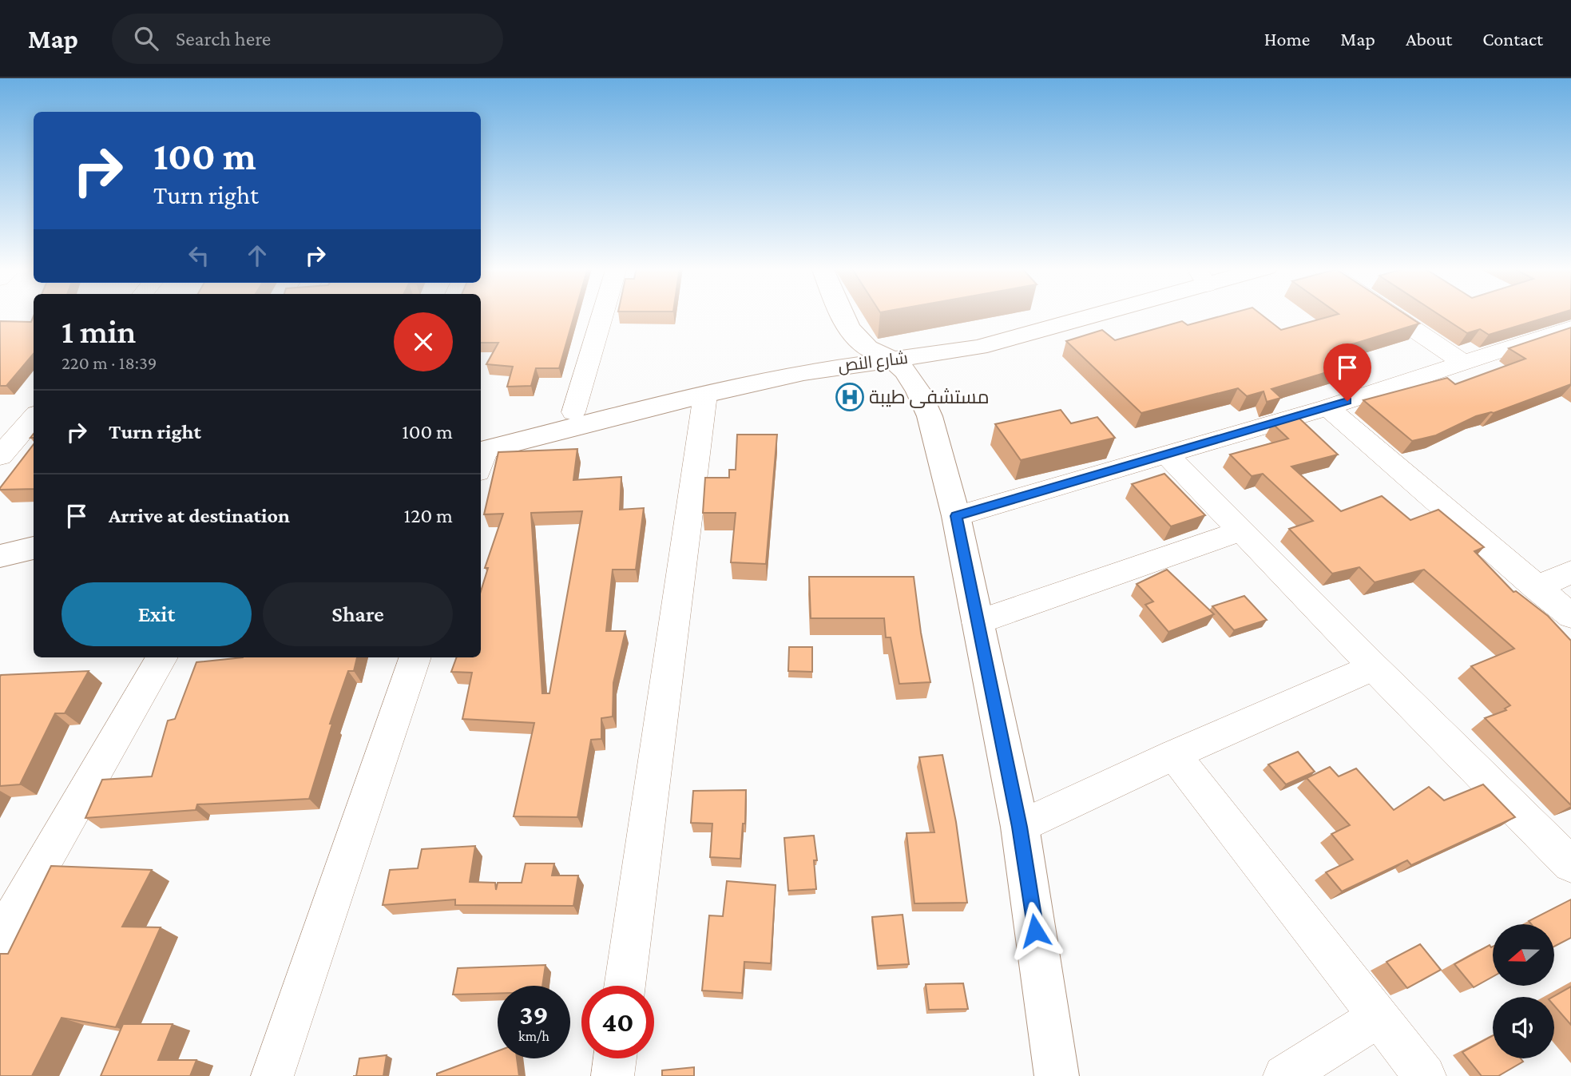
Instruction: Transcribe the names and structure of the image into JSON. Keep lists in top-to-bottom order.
{
  "streets": {
    "main road": ["شارع النص"]
  },
  "places": {
    "hospital": ["مستشفى طيبة"]
  },
  "north": "left",
  "page": {
    "header": "Map",
    "search": "Search here",
    "nav": [
      "Home",
      "Map",
      "About",
      "Contact"
    ],
    "turn": ["100 m", "Turn right"],
    "heading": ["1 min", "220 m · 18:39"],
    "list": [
      {
        "name": "Turn right",
        "value": "100 m"
      },
      {
        "name": "Arrive at destination",
        "value": "120 m"
      }
    ],
    "buttons": ["Exit", "Share"],
    "speed": "39 km/h",
    "limit": "40"
  }
}
